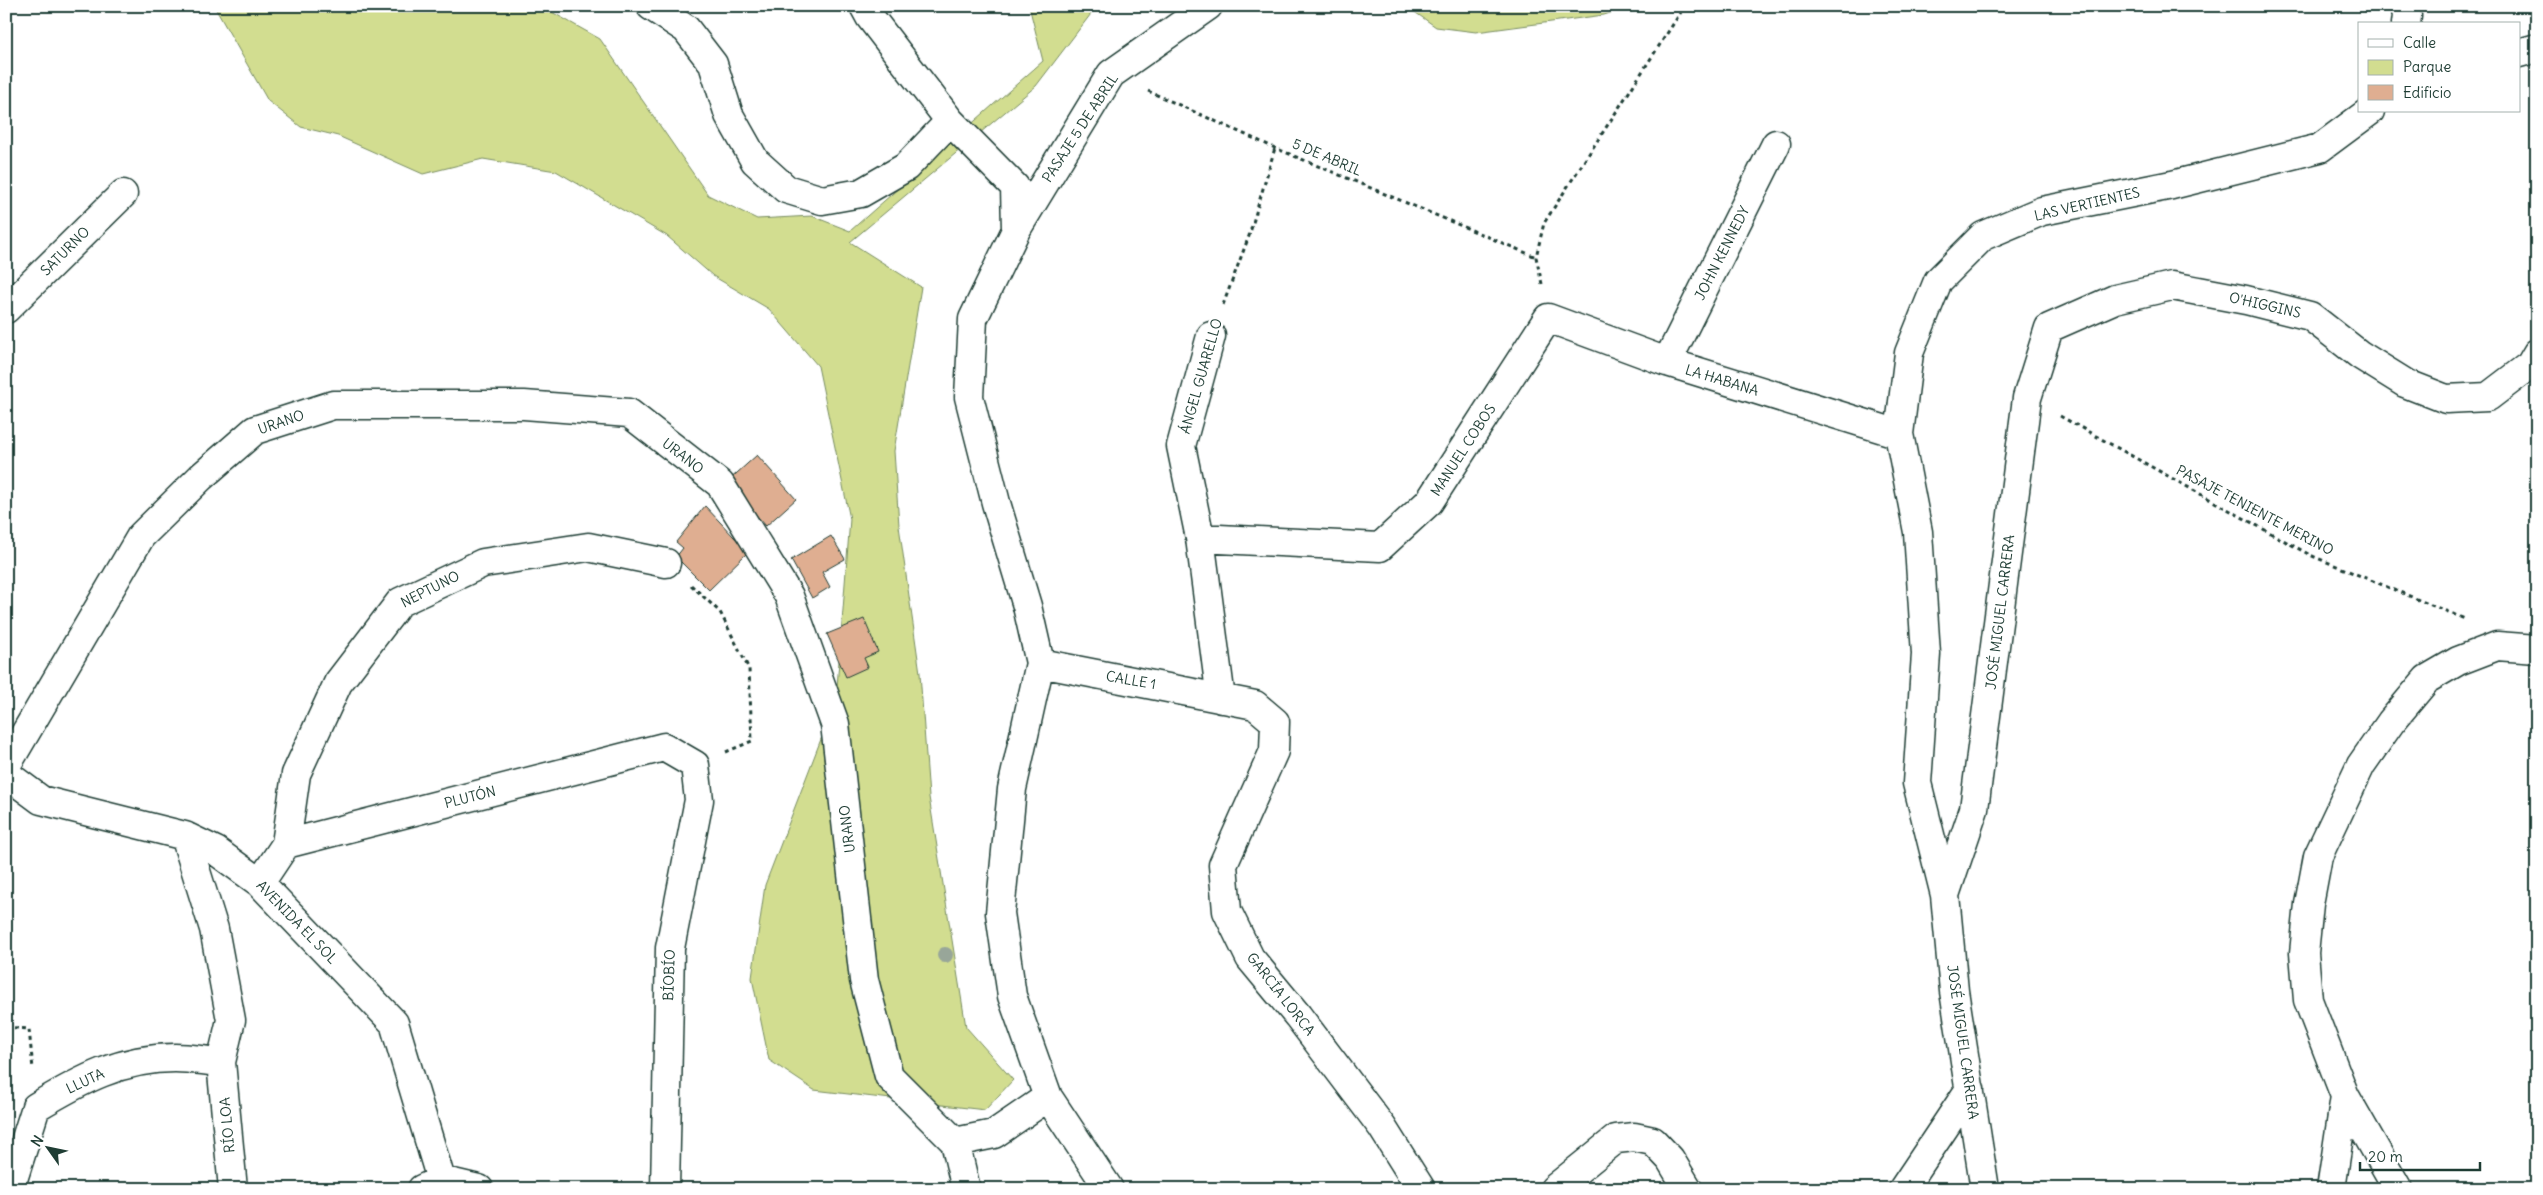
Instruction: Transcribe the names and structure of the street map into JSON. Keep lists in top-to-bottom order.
{
  "streets": {
    "street": [
      "PASAJE 5 DE ABRIL",
      "LAS VERTIENTES",
      "SATURNO",
      "JOHN KENNEDY",
      "O'HIGGINS",
      "ÁNGEL GUARELLO",
      "LA HABANA",
      "URANO",
      "MANUEL COBOS",
      "NEPTUNO",
      "JOSÉ MIGUEL CARRERA",
      "CALLE 1",
      "PLUTÓN",
      "AVENIDA EL SOL",
      "BÍOBÍO",
      "GARCÍA LORCA",
      "LLUTA",
      "RÍO LOA"
    ],
    "path": ["5 DE ABRIL", "PASAJE TENIENTE MERINO"]
  },
  "crossings": [
    ["PASAJE 5 DE ABRIL", "5 DE ABRIL"],
    ["PASAJE 5 DE ABRIL", "CALLE 1"],
    ["5 DE ABRIL", "ÁNGEL GUARELLO"],
    ["LAS VERTIENTES", "LA HABANA"],
    ["LAS VERTIENTES", "JOSÉ MIGUEL CARRERA"],
    ["JOHN KENNEDY", "LA HABANA"],
    ["O'HIGGINS", "JOSÉ MIGUEL CARRERA"],
    ["ÁNGEL GUARELLO", "MANUEL COBOS"],
    ["ÁNGEL GUARELLO", "CALLE 1"],
    ["ÁNGEL GUARELLO", "GARCÍA LORCA"],
    ["LA HABANA", "MANUEL COBOS"],
    ["LA HABANA", "JOSÉ MIGUEL CARRERA"],
    ["PASAJE TENIENTE MERINO", "JOSÉ MIGUEL CARRERA"],
    ["NEPTUNO", "PLUTÓN"],
    ["CALLE 1", "GARCÍA LORCA"],
    ["PLUTÓN", "BÍOBÍO"],
    ["AVENIDA EL SOL", "RÍO LOA"],
    ["LLUTA", "RÍO LOA"]
  ],
  "legend": ["Calle", "Parque", "Edificio"],
  "scale_bar": "20 m",
  "north": "top left"
}
